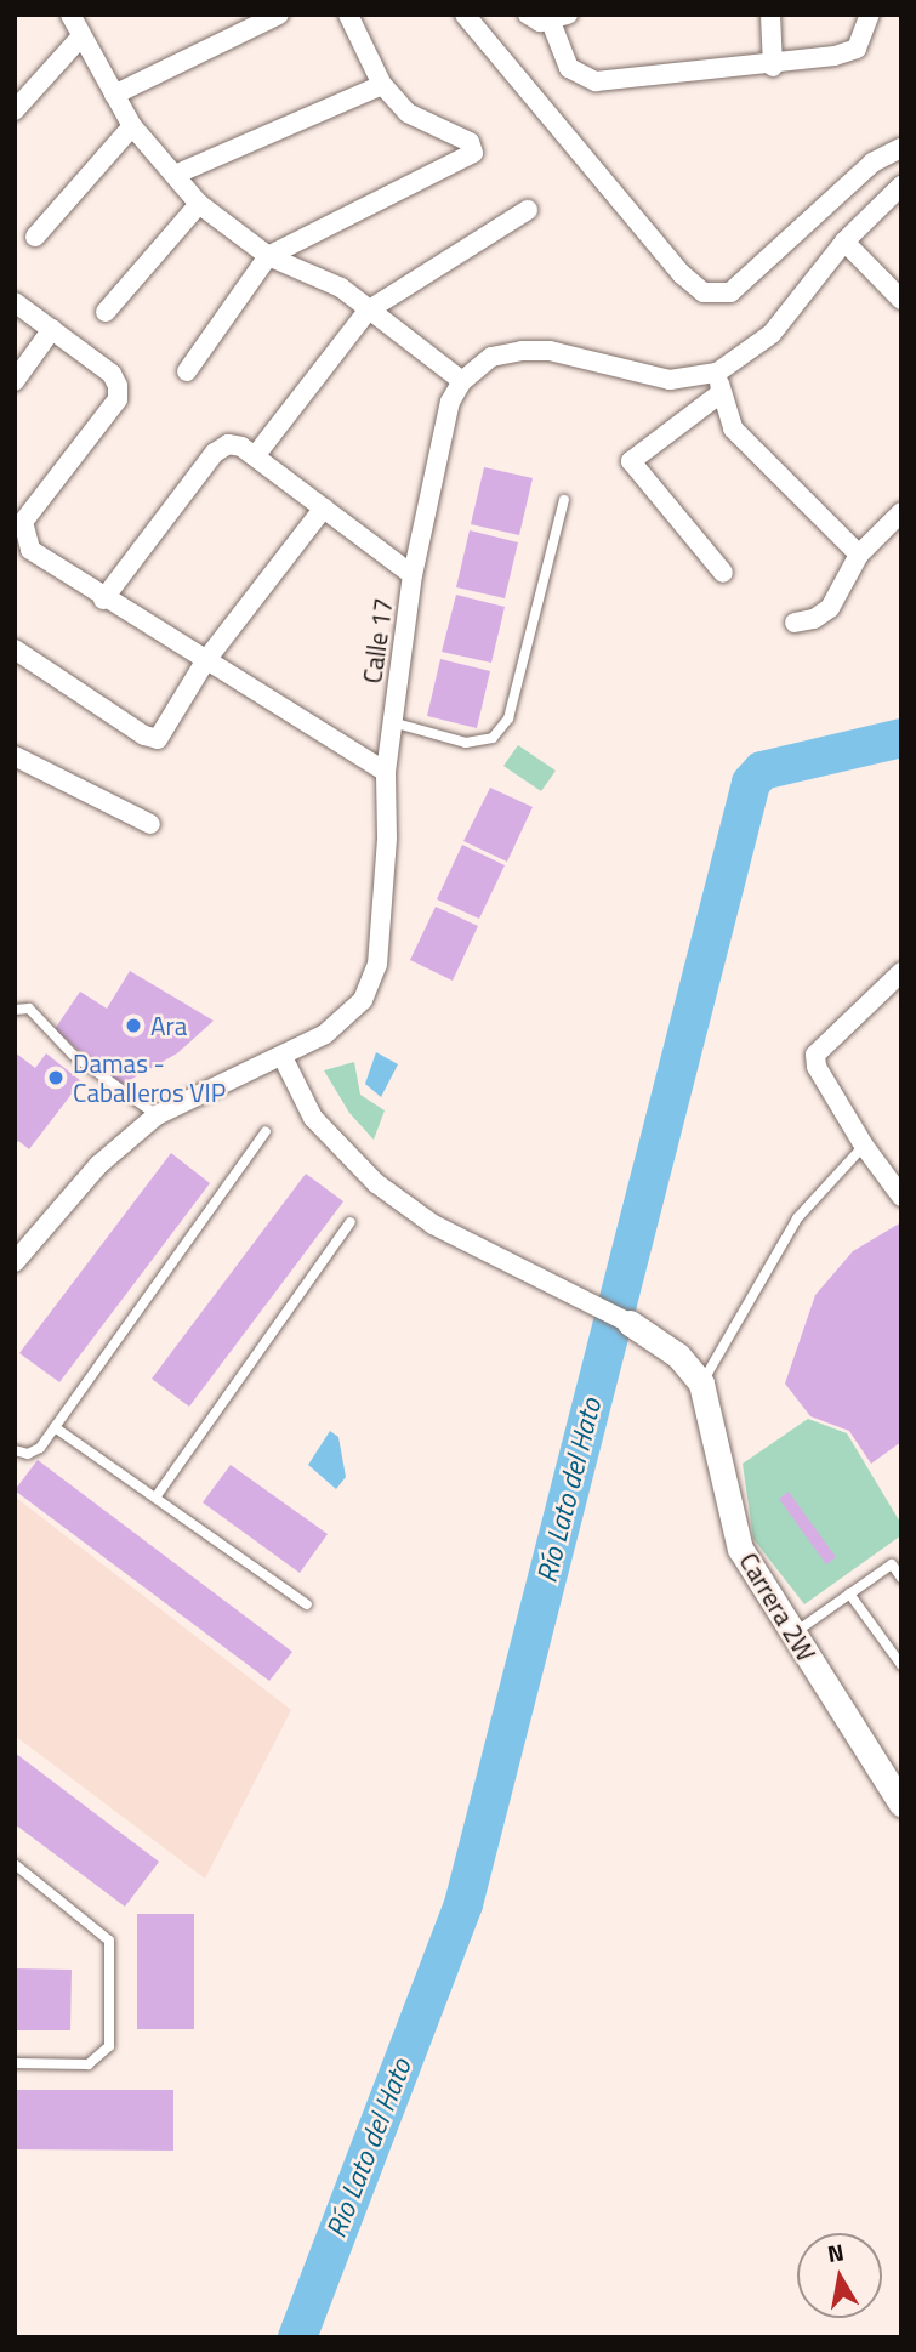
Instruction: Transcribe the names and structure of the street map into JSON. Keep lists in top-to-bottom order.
{
  "streets": {
    "street": ["Calle 17", "Carrera 2W"]
  },
  "water": ["Río Lato del Hato"],
  "places": ["Ara", "Damas - Caballeros VIP"],
  "north": "top"
}
